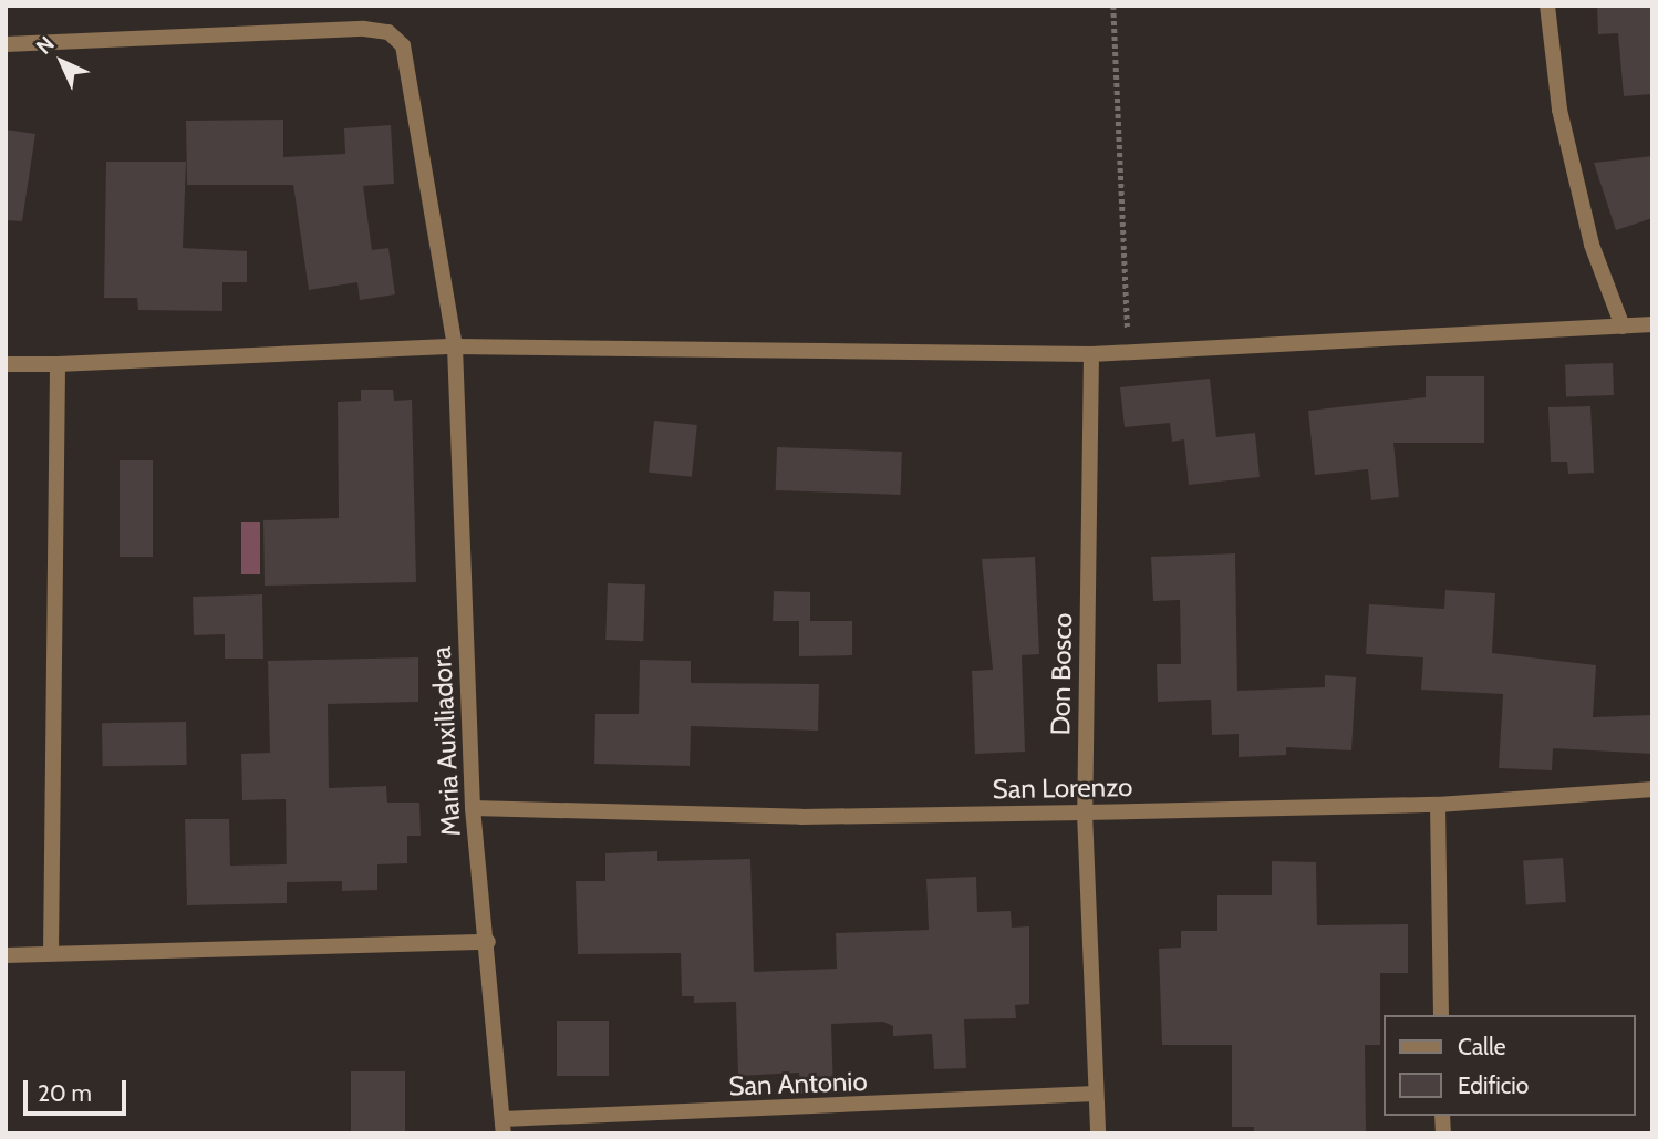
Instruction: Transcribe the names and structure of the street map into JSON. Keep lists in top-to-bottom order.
{
  "streets": {
    "street": [
      "Don Bosco",
      "Maria Auxiliadora",
      "San Lorenzo",
      "San Antonio"
    ]
  },
  "crossings": [
    ["Don Bosco", "San Lorenzo"],
    ["Don Bosco", "San Antonio"],
    ["Maria Auxiliadora", "San Lorenzo"],
    ["Maria Auxiliadora", "San Antonio"]
  ],
  "legend": ["Calle", "Edificio"],
  "scale_bar": "20 m",
  "north": "top left"
}
